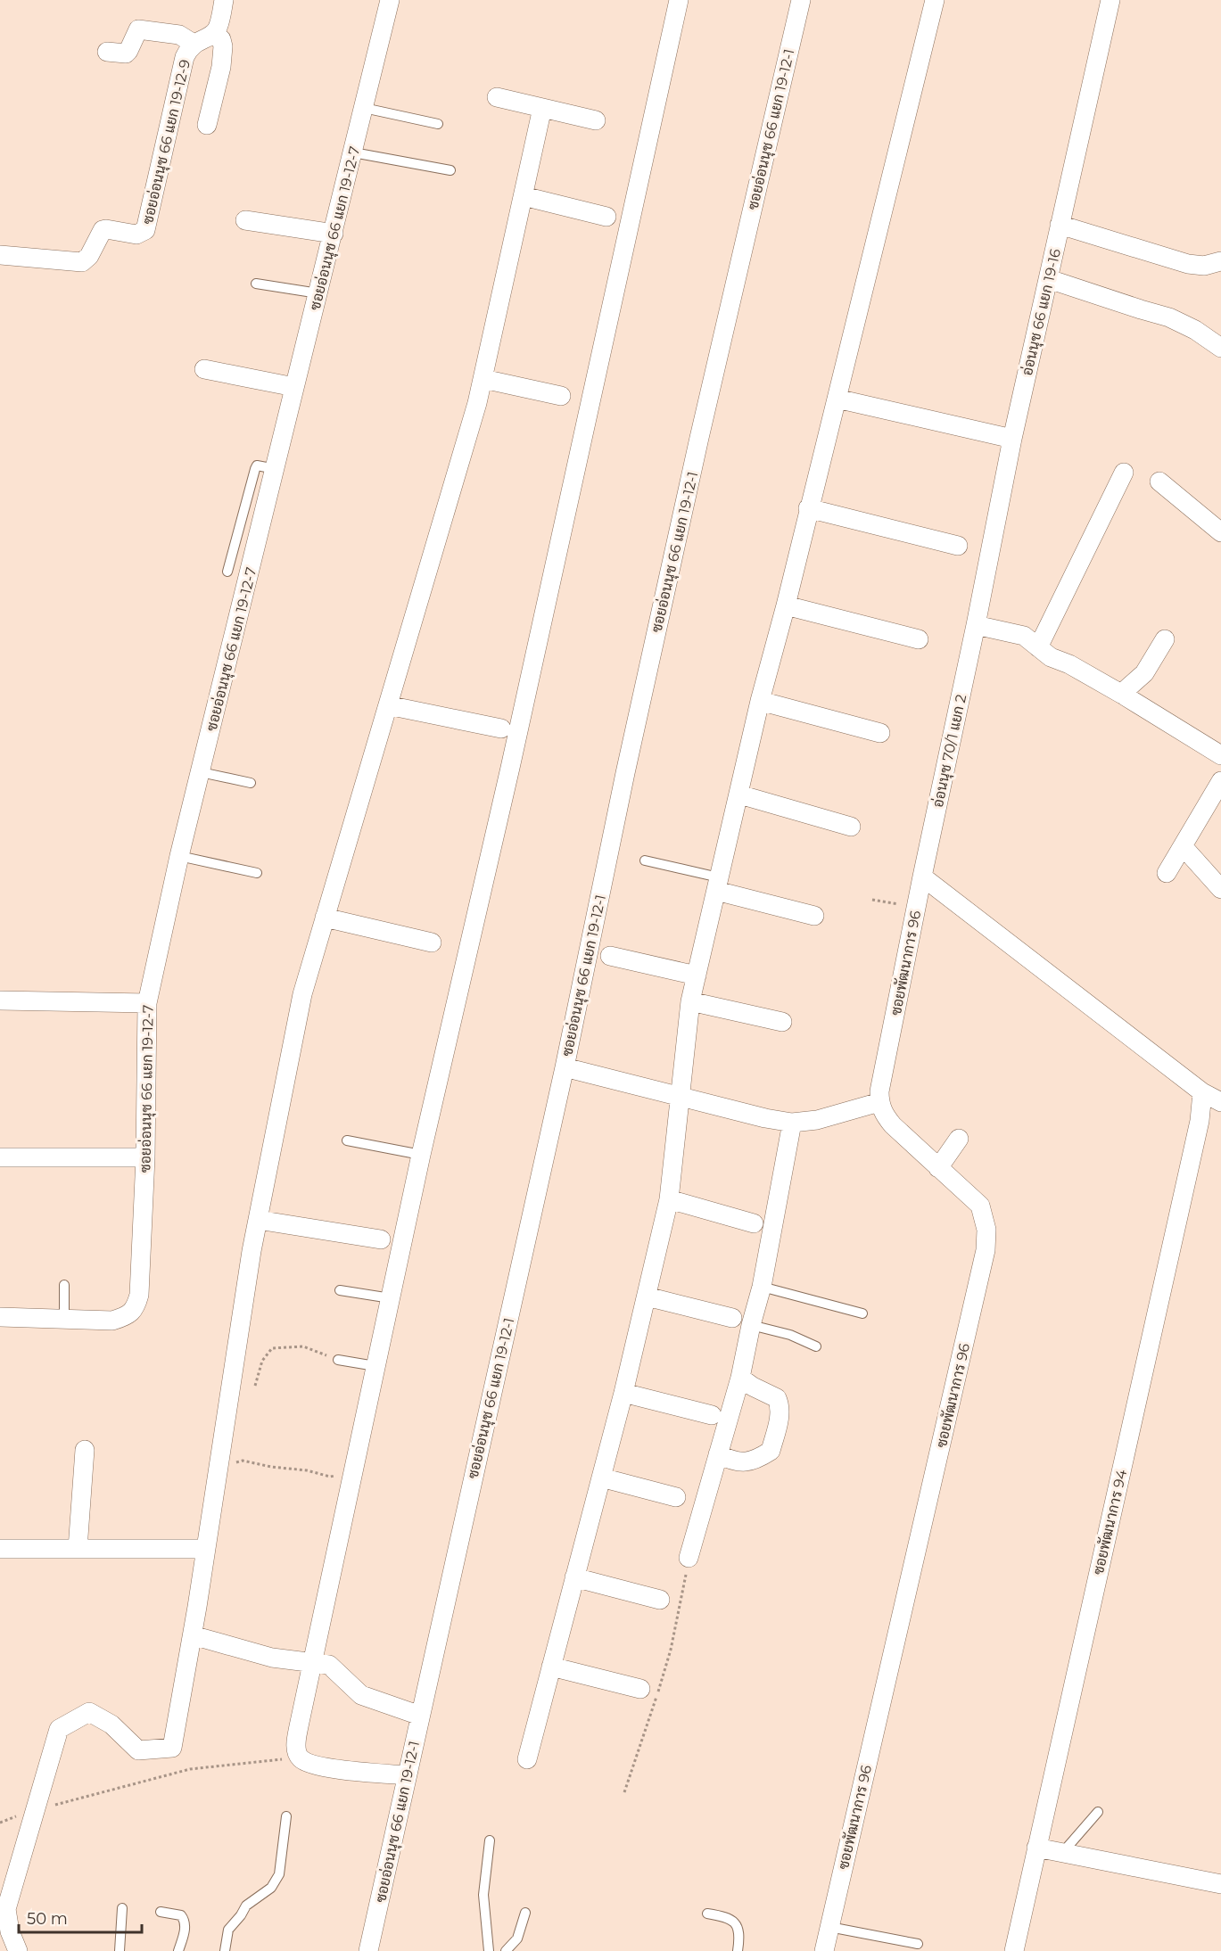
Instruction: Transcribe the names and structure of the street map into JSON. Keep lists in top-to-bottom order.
{
  "streets": {
    "street": [
      "ซอยอ่อนนุช 66 แยก 19-12-1",
      "ซอยอ่อนนุช 66 แยก 19-12-9",
      "ซอยอ่อนนุช 66 แยก 19-12-7",
      "อ่อนนุช 66 แยก 19-16",
      "อ่อนนุช 70/1 แยก 2",
      "ซอยพัฒนาการ 96",
      "ซอยพัฒนาการ 94"
    ]
  },
  "crossings": [
    ["อ่อนนุช 66 แยก 19-16", "อ่อนนุช 70/1 แยก 2"],
    ["อ่อนนุช 70/1 แยก 2", "ซอยพัฒนาการ 96"]
  ],
  "scale_bar": "50 m"
}
